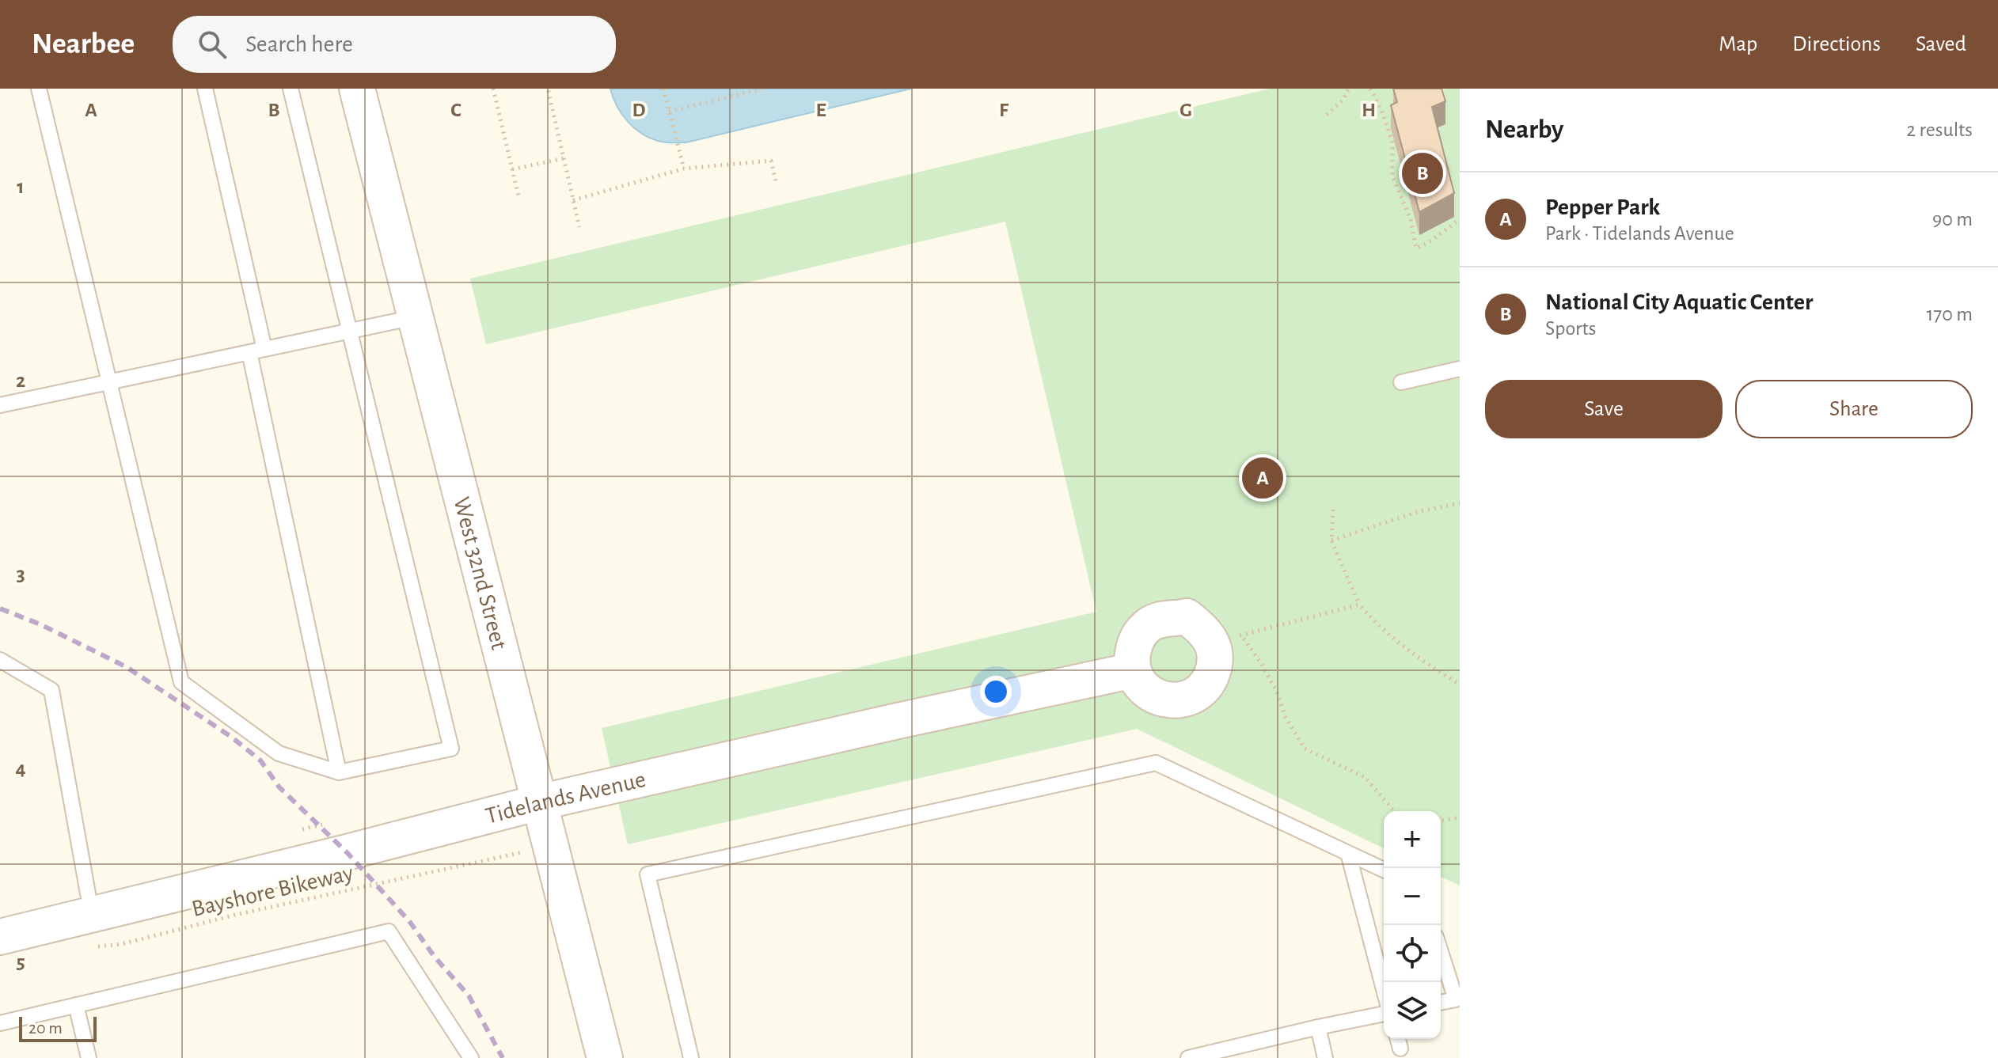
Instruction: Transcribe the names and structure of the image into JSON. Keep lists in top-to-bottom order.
{
  "streets": {
    "street": ["West 32nd Street", "Tidelands Avenue"],
    "path": ["Bayshore Bikeway"]
  },
  "crossings": [
    ["West 32nd Street", "Tidelands Avenue"],
    ["West 32nd Street", "Bayshore Bikeway"],
    ["Tidelands Avenue", "Bayshore Bikeway"]
  ],
  "scale_bar": "20 m",
  "page": {
    "header": "Nearbee",
    "search": "Search here",
    "nav": ["Map", "Directions", "Saved"],
    "heading": ["Nearby", "2 results"],
    "pins": ["B", "A"],
    "list": [
      {
        "mark": "A",
        "name": "Pepper Park",
        "note": "Park · Tidelands Avenue",
        "value": "90 m"
      },
      {
        "mark": "B",
        "name": "National City Aquatic Center",
        "note": "Sports",
        "value": "170 m"
      }
    ],
    "buttons": ["Save", "Share"],
    "map_buttons": ["+", "−"],
    "scale": "20 m"
  },
  "grid": {
    "columns": [
      "A",
      "B",
      "C",
      "D",
      "E",
      "F",
      "G",
      "H"
    ],
    "rows": [
      "1",
      "2",
      "3",
      "4",
      "5"
    ]
  }
}
